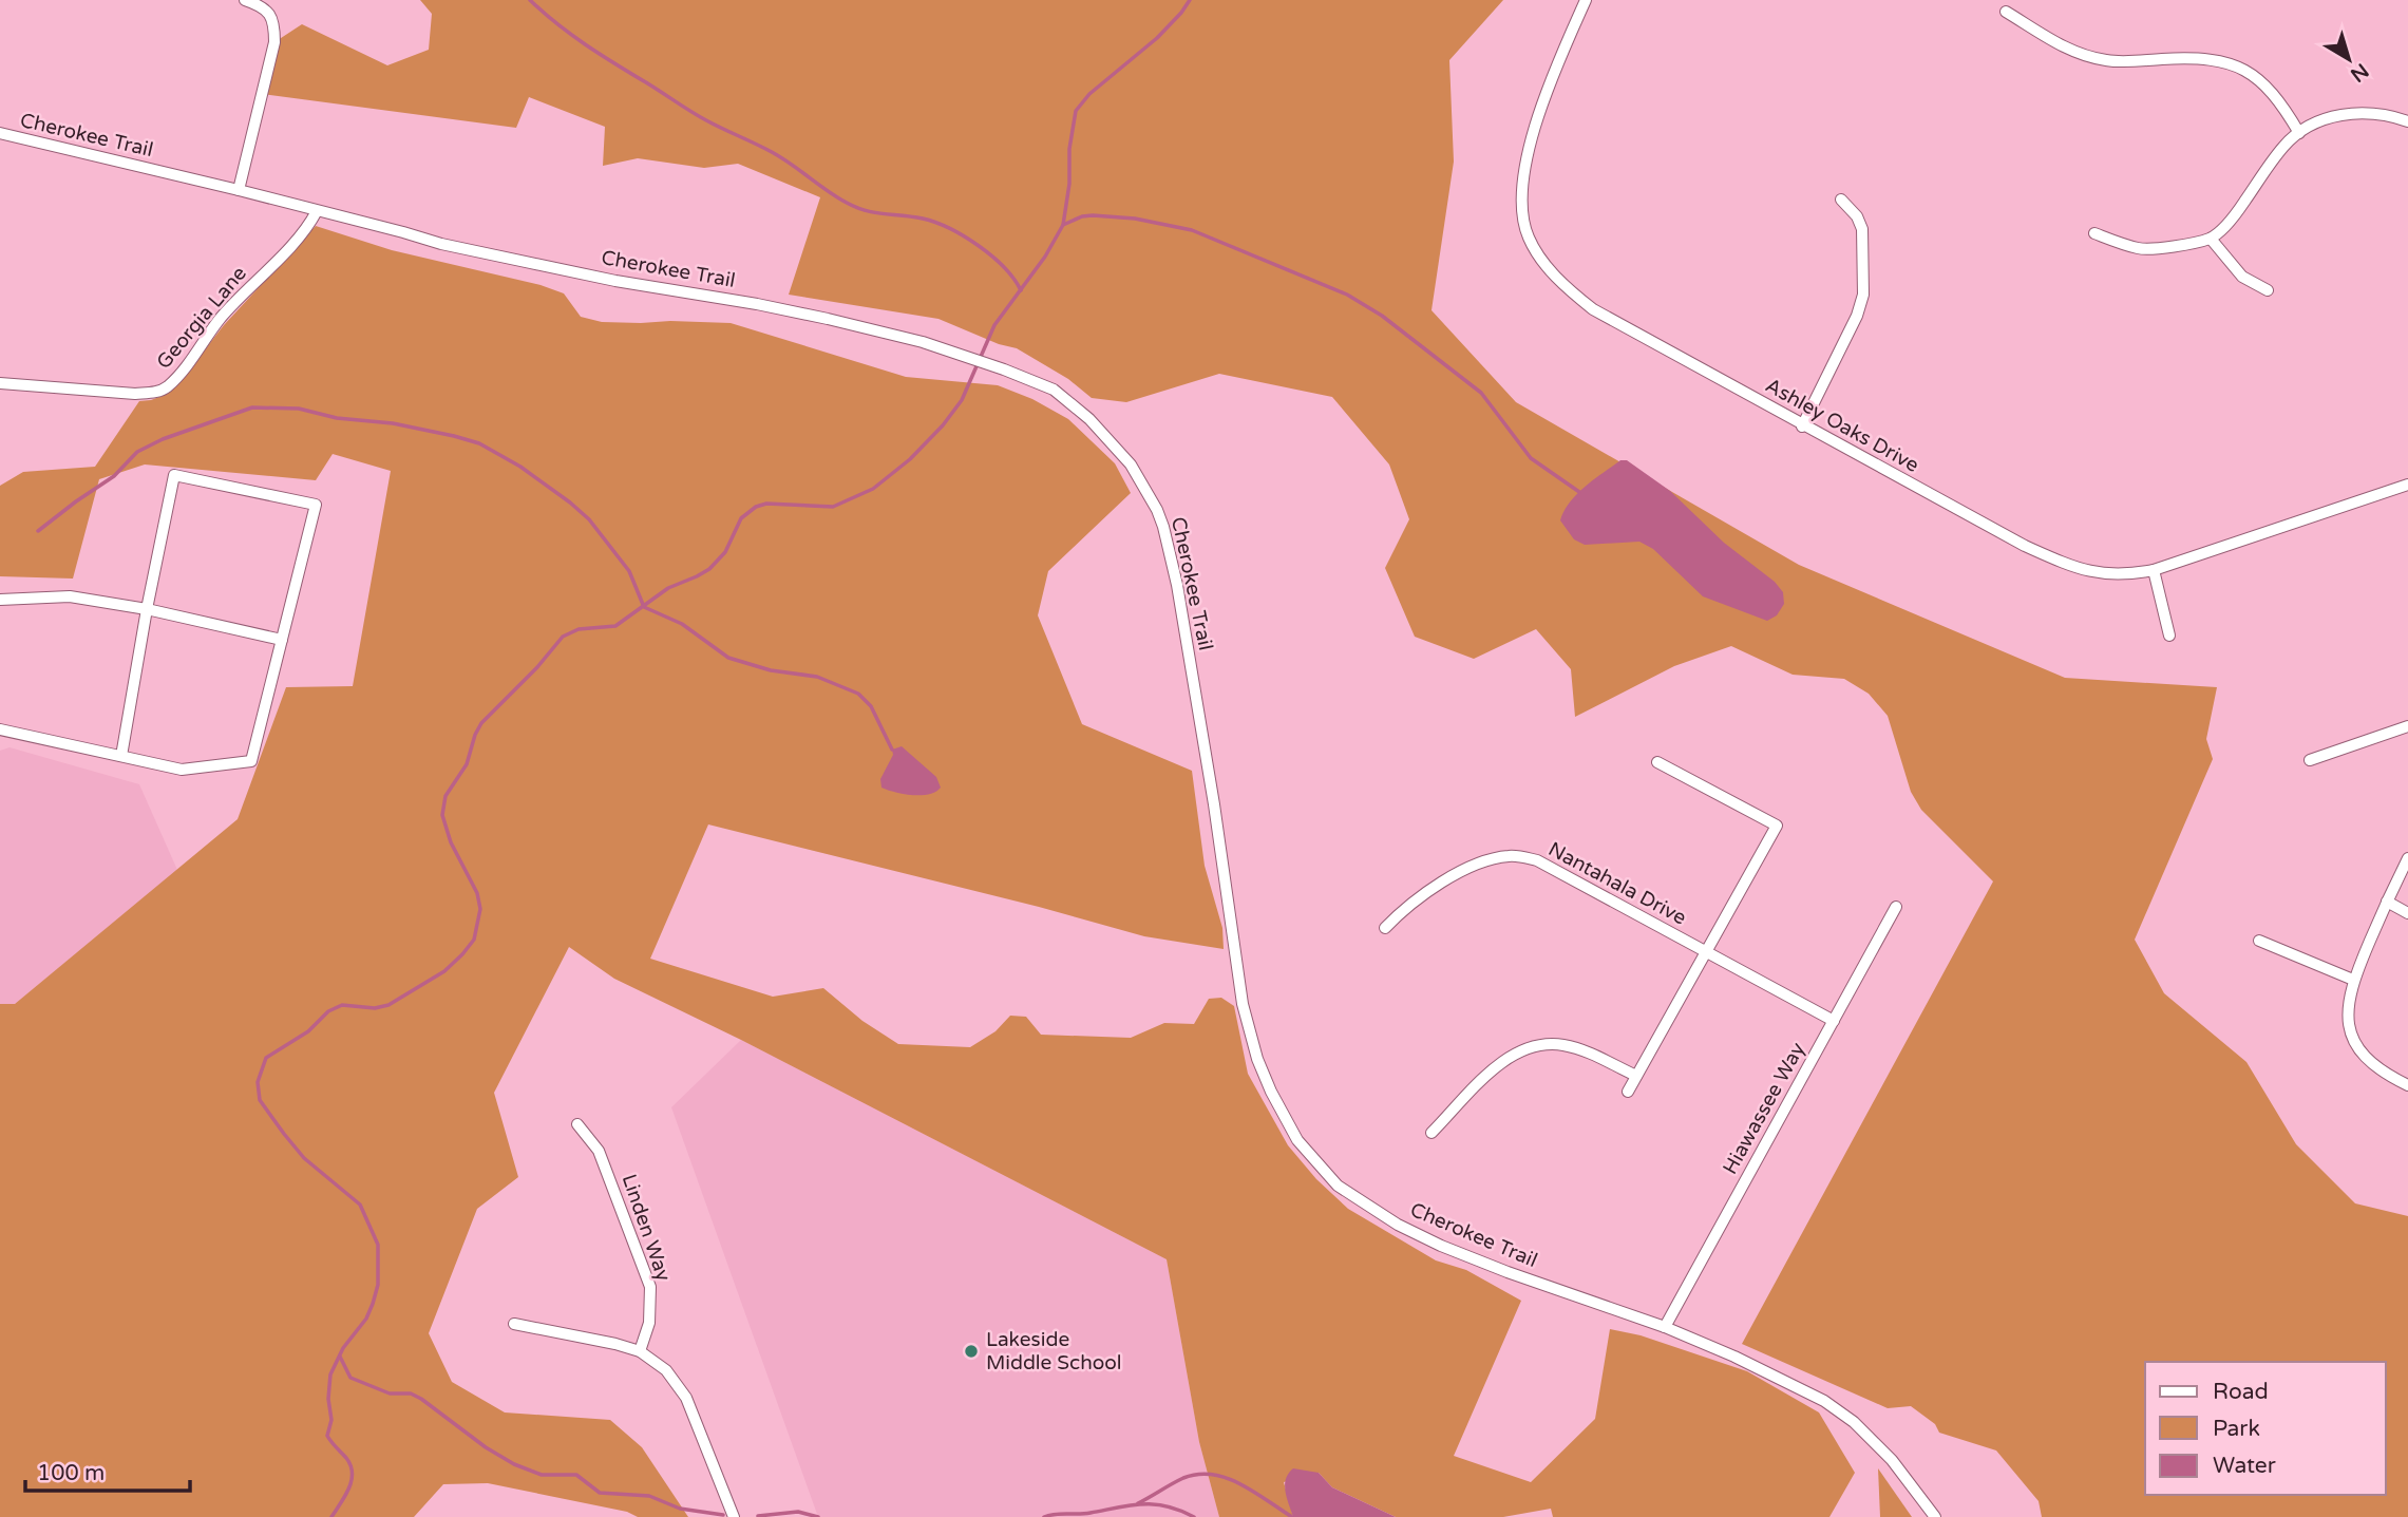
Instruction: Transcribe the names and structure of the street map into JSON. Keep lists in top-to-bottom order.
{
  "streets": {
    "street": [
      "Cherokee Trail",
      "Georgia Lane",
      "Ashley Oaks Drive",
      "Nantahala Drive",
      "Hiawassee Way",
      "Linden Way"
    ]
  },
  "crossings": [
    ["Cherokee Trail", "Georgia Lane"],
    ["Cherokee Trail", "Hiawassee Way"],
    ["Nantahala Drive", "Hiawassee Way"]
  ],
  "places": ["Lakeside Middle School"],
  "legend": ["Road", "Park", "Water"],
  "scale_bar": "100 m",
  "north": "bottom right"
}
